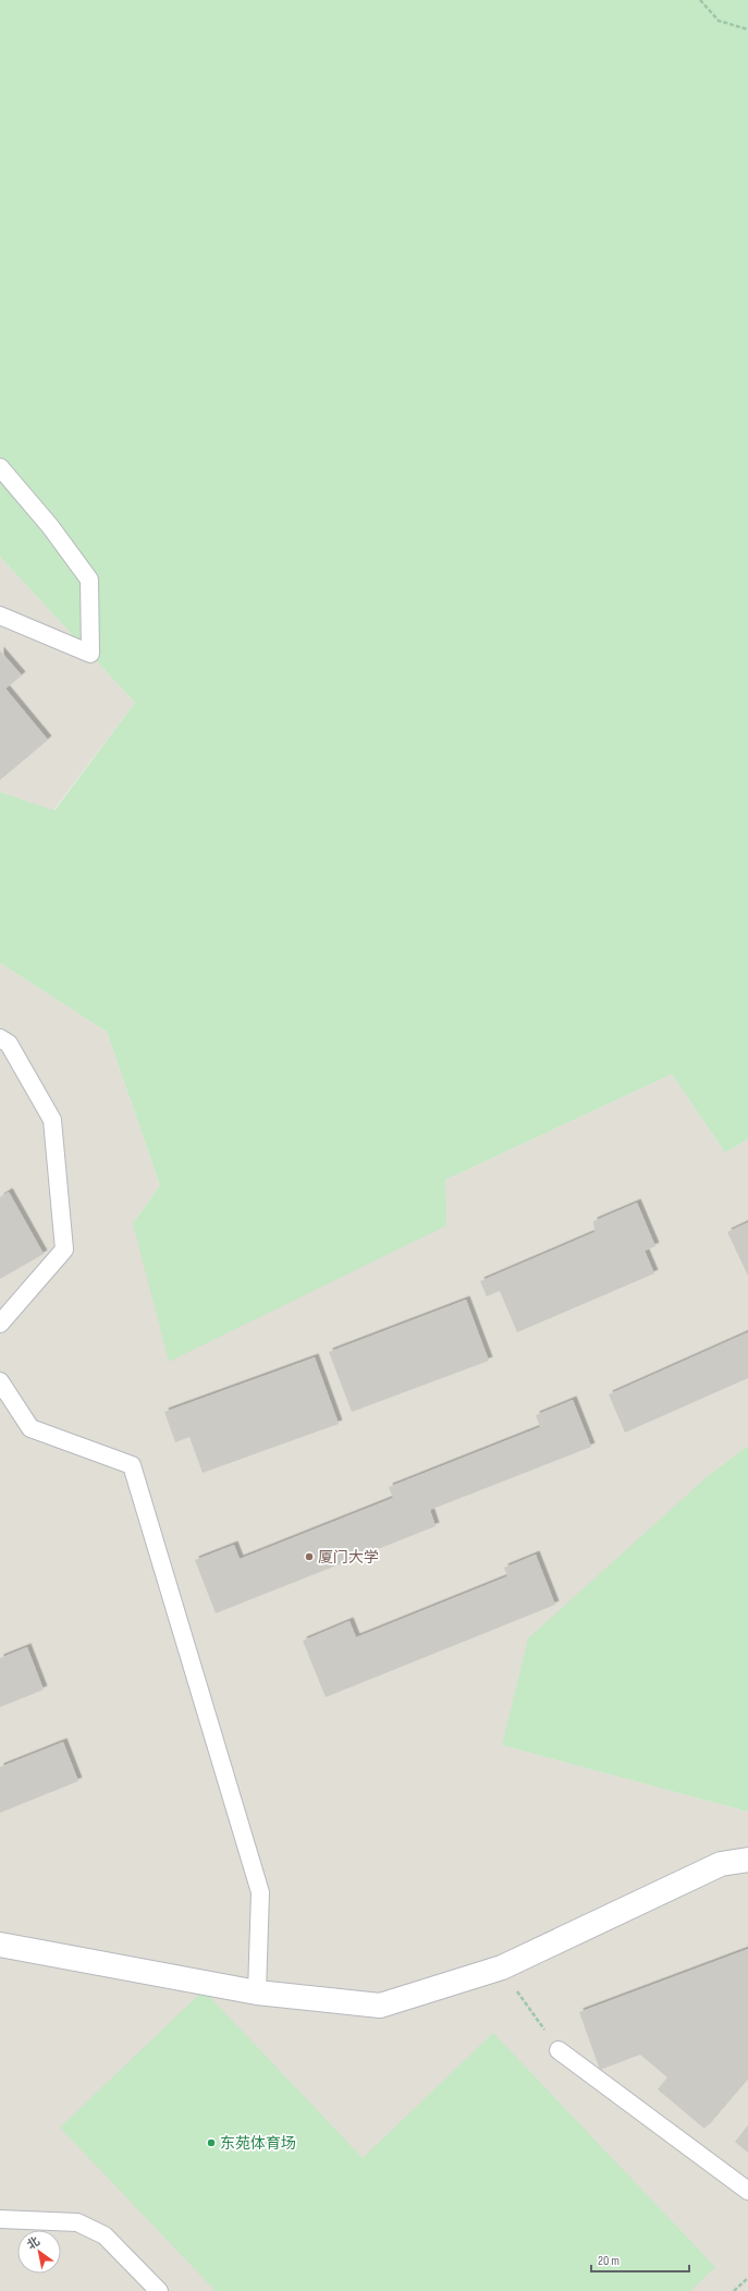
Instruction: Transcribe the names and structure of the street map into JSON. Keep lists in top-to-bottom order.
{
  "places": ["厦门大学", "东苑体育场"],
  "scale_bar": "20 m",
  "north": "top left"
}
